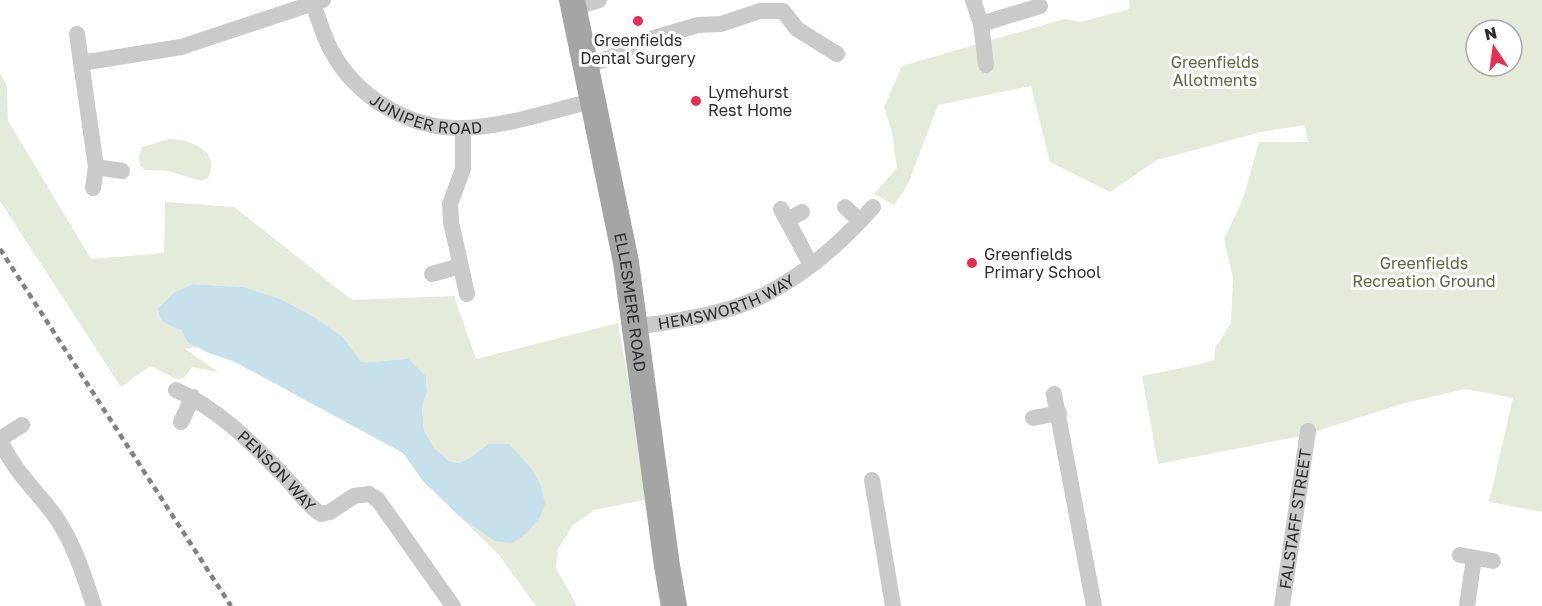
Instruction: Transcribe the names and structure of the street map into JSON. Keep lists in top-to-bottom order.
{
  "streets": {
    "main road": ["ELLESMERE ROAD"],
    "street": [
      "JUNIPER ROAD",
      "HEMSWORTH WAY",
      "PENSON WAY",
      "FALSTAFF STREET"
    ]
  },
  "crossings": [
    ["JUNIPER ROAD", "ELLESMERE ROAD"],
    ["HEMSWORTH WAY", "ELLESMERE ROAD"]
  ],
  "parks": ["Greenfields Allotments", "Greenfields Recreation Ground"],
  "places": ["Greenfields Dental Surgery", "Lymehurst Rest Home", "Greenfields Primary School"],
  "north": "top"
}
